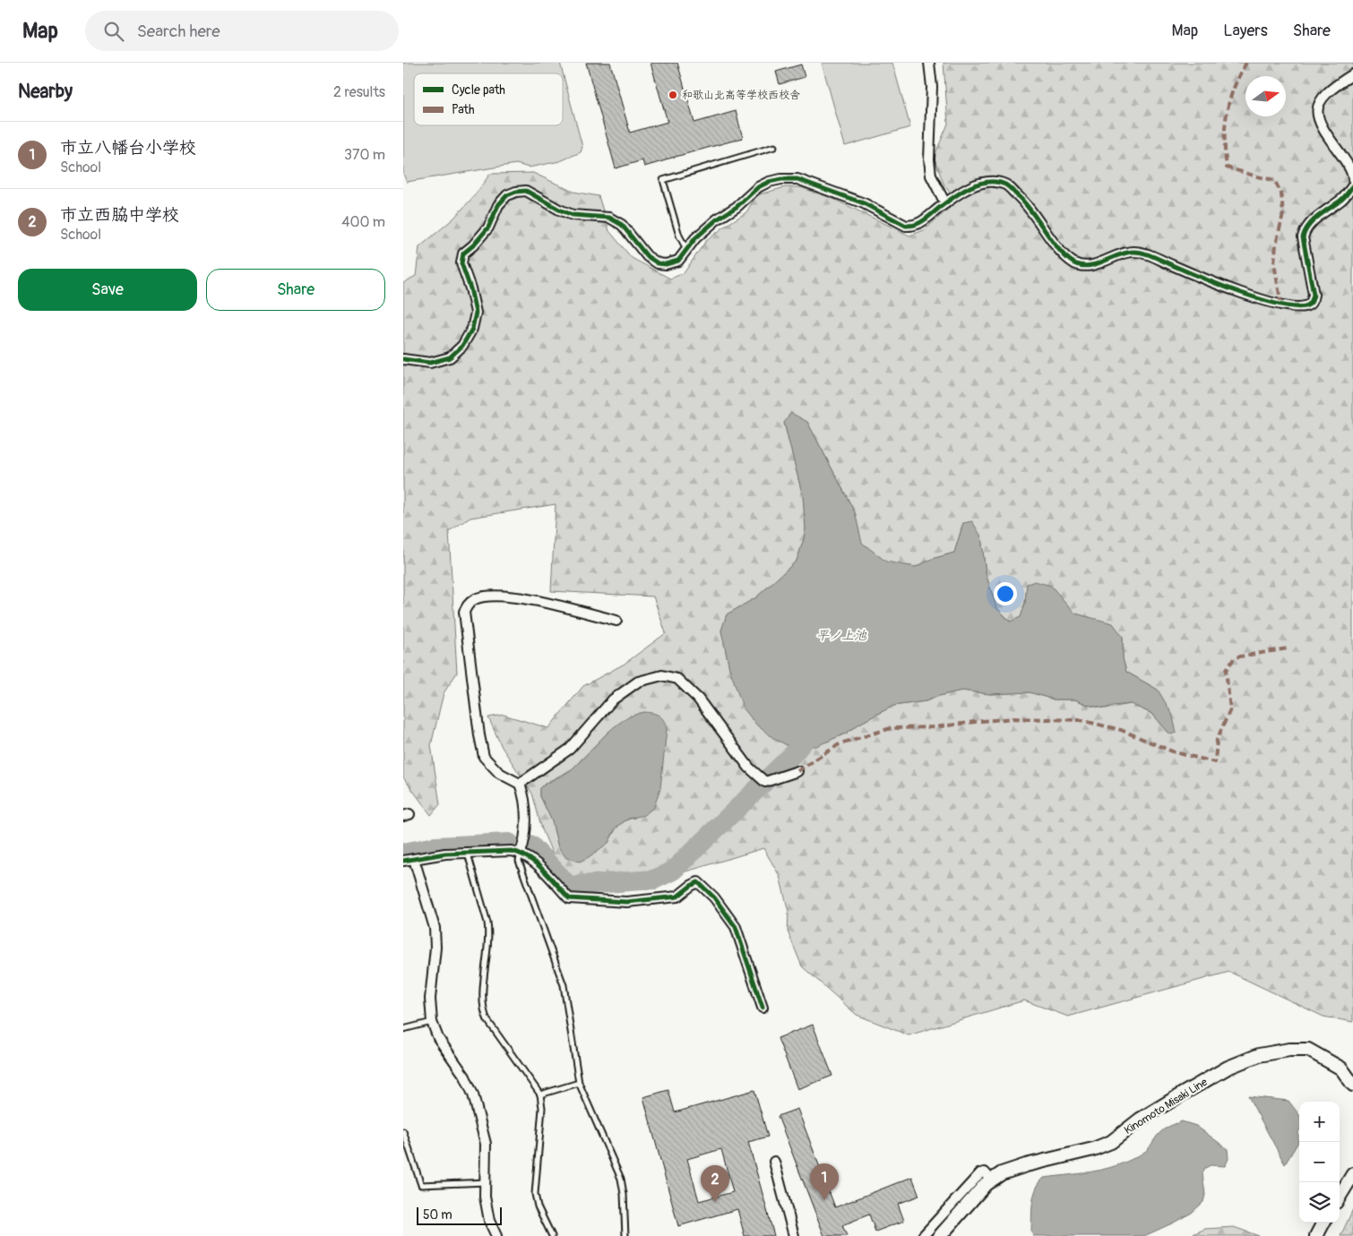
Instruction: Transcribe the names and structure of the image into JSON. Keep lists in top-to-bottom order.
{
  "streets": {
    "main road": ["Kinomoto Misaki Line"]
  },
  "water": ["平ノ上池"],
  "places": ["和歌山北高等学校西校舎"],
  "legend": ["Cycle path", "Path"],
  "scale_bar": "50 m",
  "north": "right",
  "page": {
    "header": "Map",
    "search": "Search here",
    "nav": ["Map", "Layers", "Share"],
    "heading": ["Nearby", "2 results"],
    "list": [
      {
        "mark": "1",
        "name": "市立八幡台小学校",
        "note": "School",
        "value": "370 m"
      },
      {
        "mark": "2",
        "name": "市立西脇中学校",
        "note": "School",
        "value": "400 m"
      }
    ],
    "buttons": ["Save", "Share"],
    "map_buttons": ["+", "−"],
    "pins": ["1", "2"],
    "scale": "50 m"
  }
}
